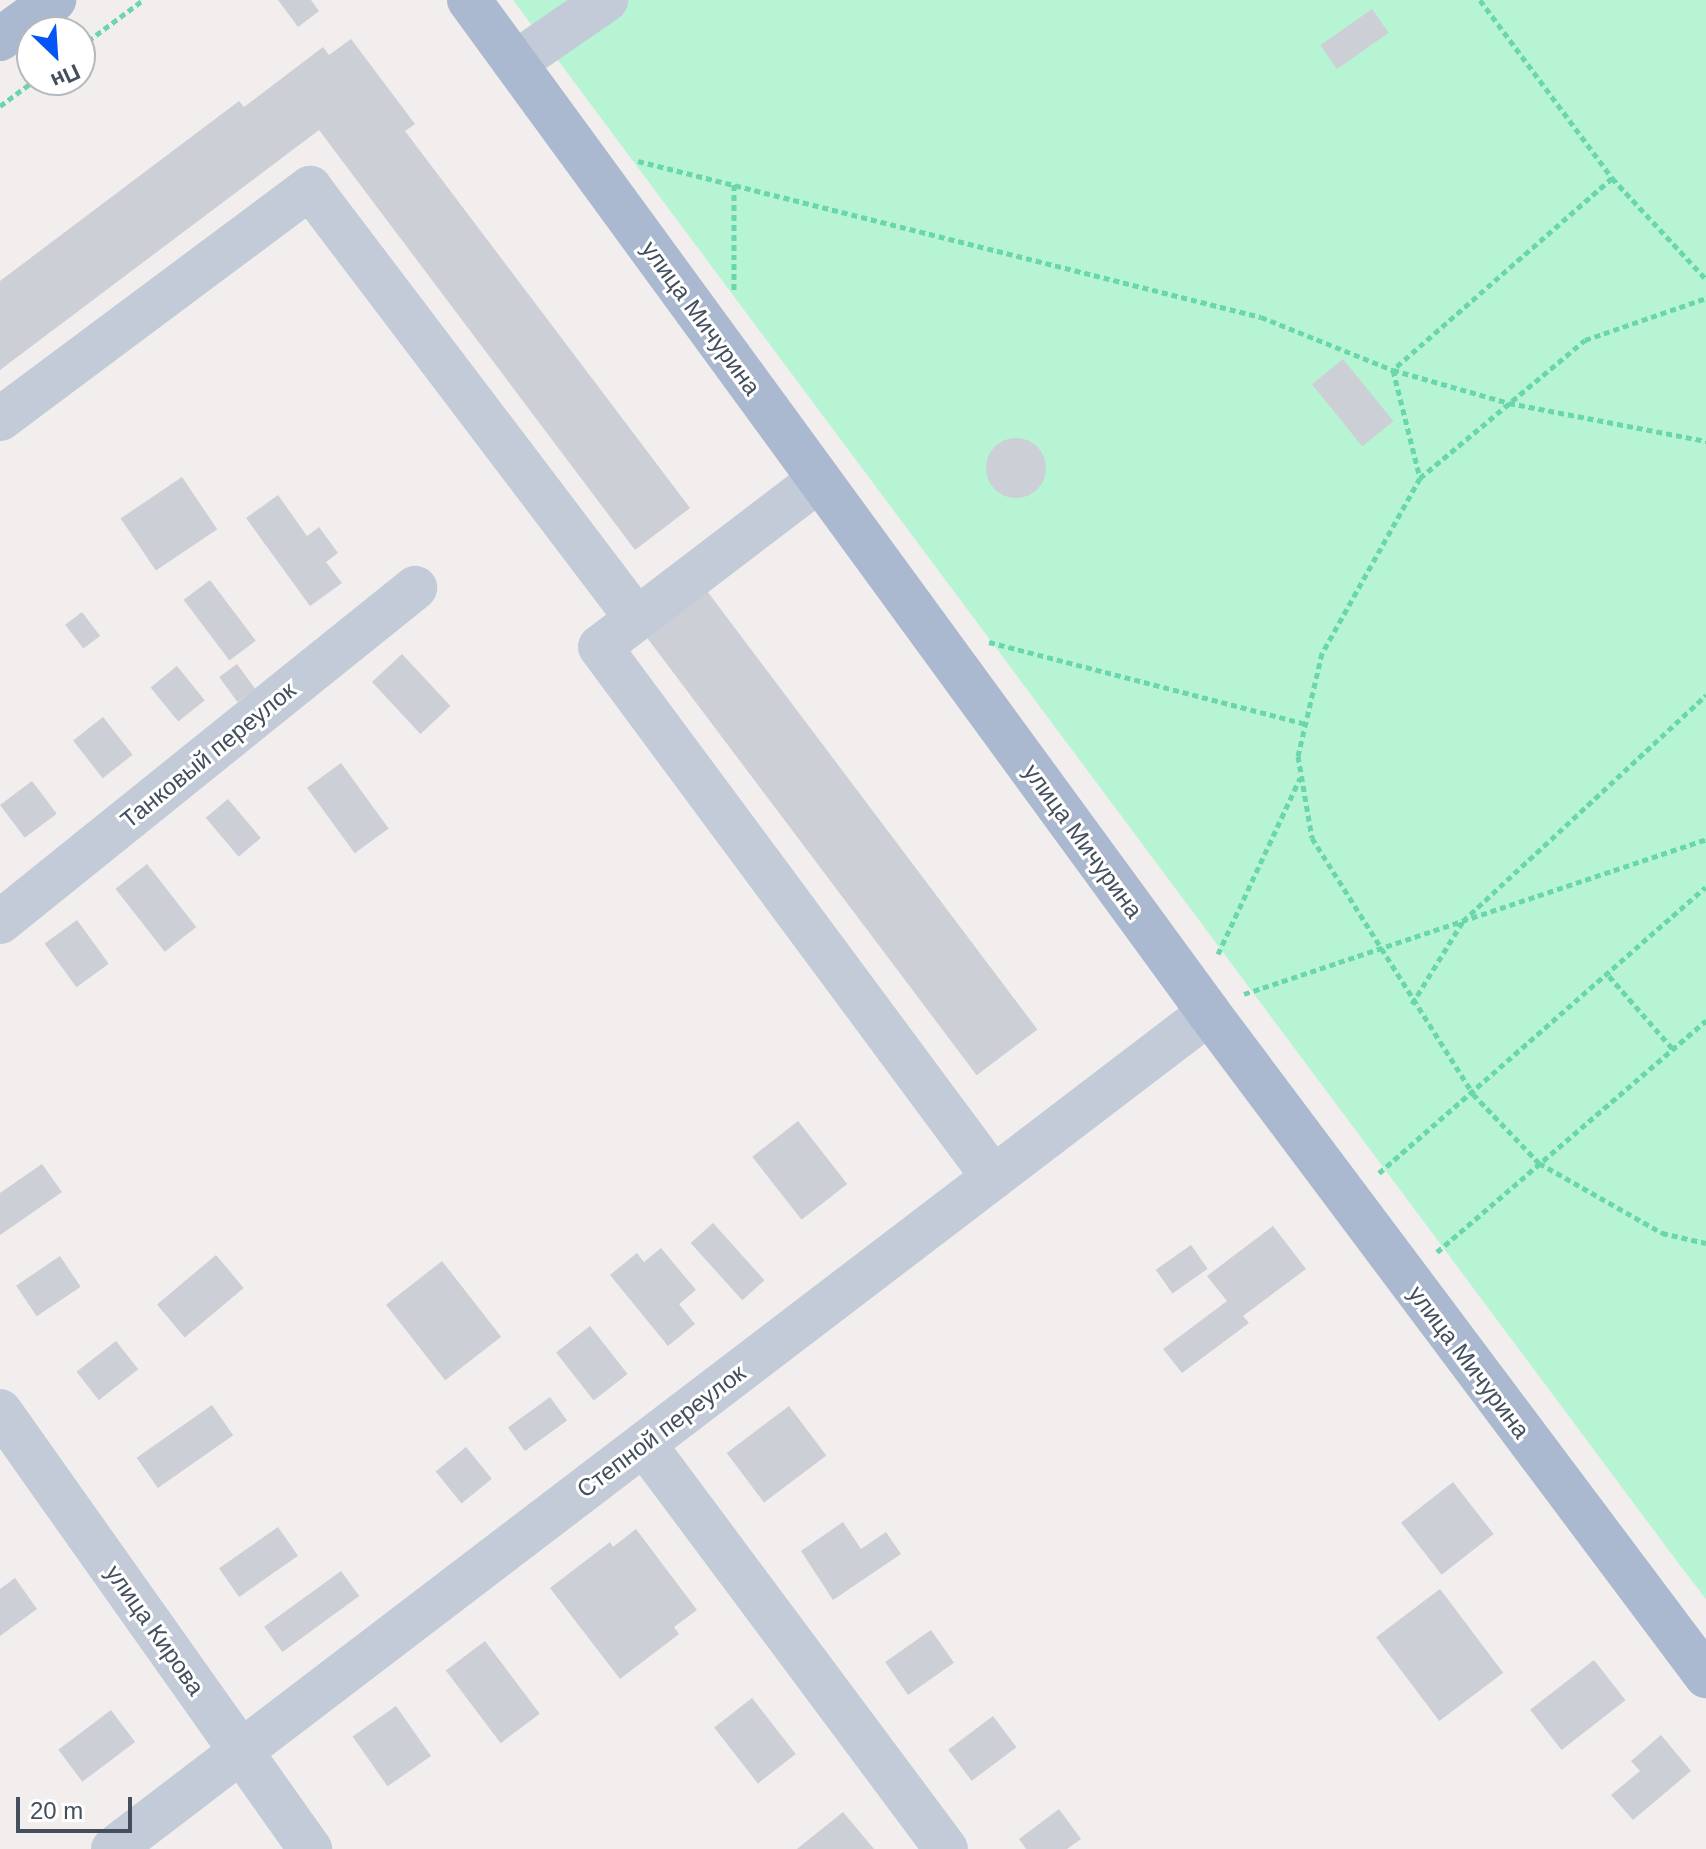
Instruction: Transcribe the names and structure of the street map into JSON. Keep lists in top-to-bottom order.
{
  "streets": {
    "main road": ["улица Мичурина"],
    "street": ["Танковый переулок", "Степной переулок", "улица Кирова"]
  },
  "crossings": [
    ["улица Мичурина", "Степной переулок"],
    ["Степной переулок", "улица Кирова"]
  ],
  "scale_bar": "20 m",
  "north": "bottom right"
}
